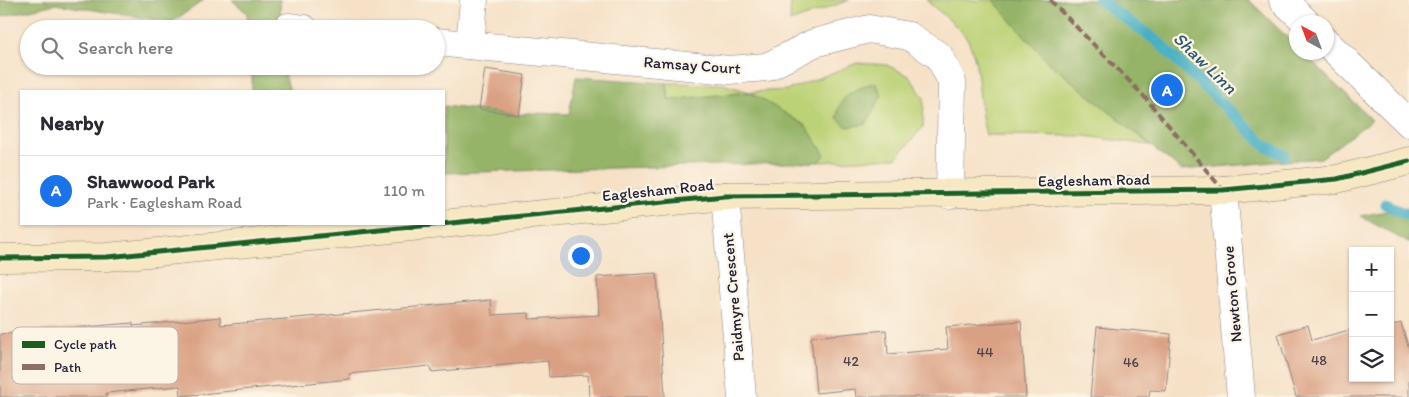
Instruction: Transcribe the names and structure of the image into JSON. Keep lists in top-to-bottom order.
{
  "streets": {
    "street": [
      "Ramsay Court",
      "Eaglesham Road",
      "Newton Grove",
      "Paidmyre Crescent"
    ]
  },
  "crossings": [
    ["Ramsay Court", "Eaglesham Road"],
    ["Eaglesham Road", "Newton Grove"],
    ["Eaglesham Road", "Paidmyre Crescent"]
  ],
  "water": ["Shaw Linn"],
  "house_numbers": [
    "44",
    "48",
    "42",
    "46"
  ],
  "legend": ["Cycle path", "Path"],
  "north": "top left",
  "page": {
    "search": "Search here",
    "pins": "A",
    "heading": "Nearby",
    "list": [
      {
        "mark": "A",
        "name": "Shawwood Park",
        "note": "Park · Eaglesham Road",
        "value": "110 m"
      }
    ],
    "map_buttons": ["+", "−"]
  }
}
